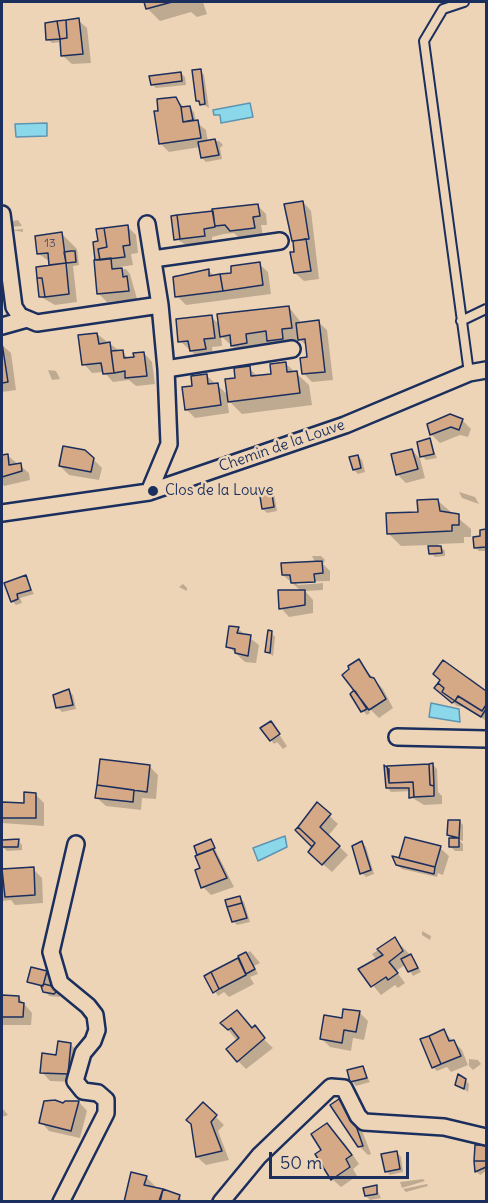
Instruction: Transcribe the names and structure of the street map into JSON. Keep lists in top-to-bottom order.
{
  "streets": {
    "street": ["Chemin de la Louve"]
  },
  "places": ["Clos de la Louve"],
  "house_numbers": ["13"],
  "scale_bar": "50 m"
}
